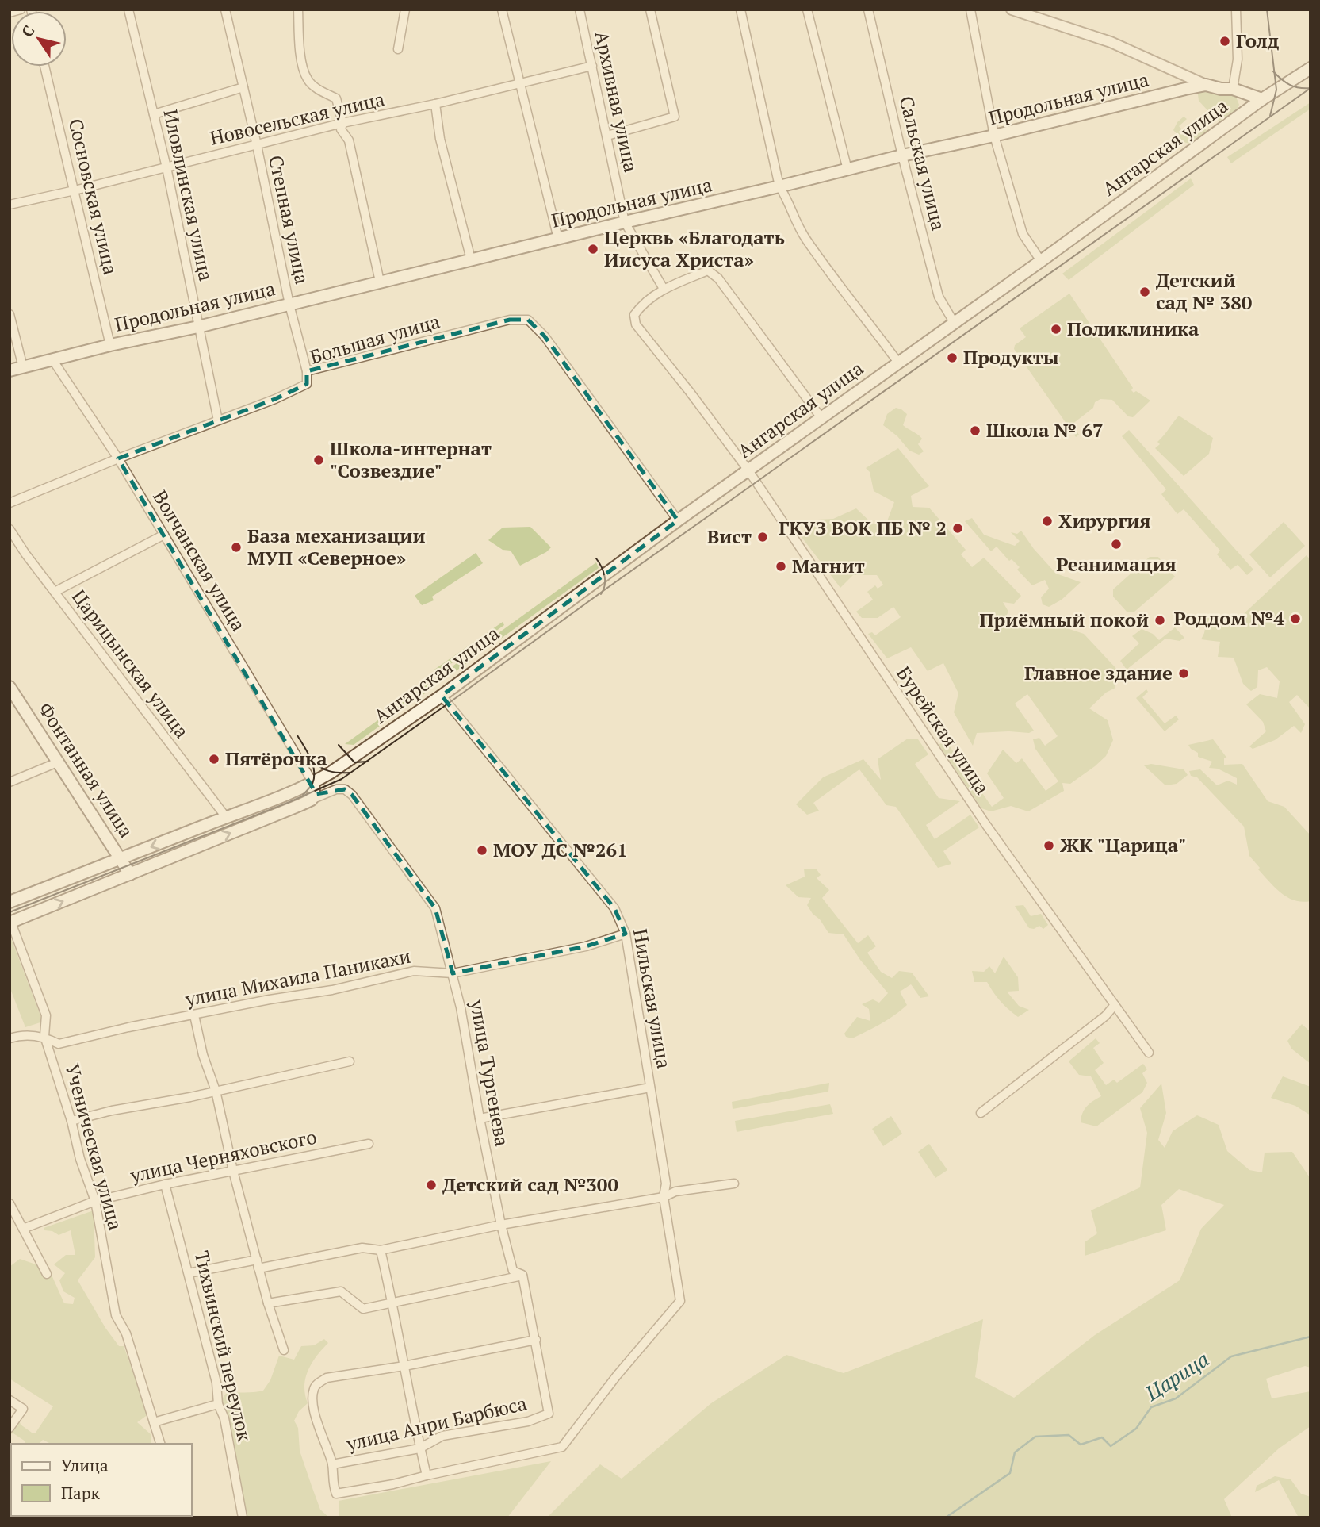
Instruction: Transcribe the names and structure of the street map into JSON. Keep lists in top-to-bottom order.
{
  "streets": {
    "main road": ["Продольная улица", "Ангарская улица", "Фонтанная улица"],
    "street": [
      "Архивная улица",
      "Новосельская улица",
      "Сальская улица",
      "Иловлинская улица",
      "Сосновская улица",
      "Степная улица",
      "Большая улица",
      "Волчанская улица",
      "Царицынская улица",
      "Бурейская улица",
      "улица Михаила Паникахи",
      "Нильская улица",
      "улица Тургенева",
      "Ученическая улица",
      "улица Черняховского",
      "Тихвинский переулок",
      "улица Анри Барбюса"
    ]
  },
  "crossings": [
    ["Продольная улица", "Архивная улица"],
    ["Продольная улица", "Ангарская улица"],
    ["Продольная улица", "Сальская улица"],
    ["Продольная улица", "Иловлинская улица"],
    ["Продольная улица", "Сосновская улица"],
    ["Продольная улица", "Степная улица"],
    ["Продольная улица", "Волчанская улица"],
    ["Архивная улица", "Новосельская улица"],
    ["Архивная улица", "Бурейская улица"],
    ["Новосельская улица", "Иловлинская улица"],
    ["Новосельская улица", "Сосновская улица"],
    ["Новосельская улица", "Степная улица"],
    ["Ангарская улица", "Сальская улица"],
    ["Ангарская улица", "Большая улица"],
    ["Ангарская улица", "Волчанская улица"],
    ["Ангарская улица", "Царицынская улица"],
    ["Ангарская улица", "Бурейская улица"],
    ["Ангарская улица", "Фонтанная улица"],
    ["Ангарская улица", "Нильская улица"],
    ["Ангарская улица", "улица Тургенева"],
    ["Ангарская улица", "Ученическая улица"],
    ["Иловлинская улица", "Большая улица"],
    ["Степная улица", "Большая улица"],
    ["Большая улица", "Волчанская улица"],
    ["Волчанская улица", "улица Тургенева"],
    ["улица Михаила Паникахи", "Нильская улица"],
    ["улица Михаила Паникахи", "улица Тургенева"],
    ["улица Михаила Паникахи", "Ученическая улица"],
    ["улица Тургенева", "улица Анри Барбюса"],
    ["Ученическая улица", "улица Черняховского"],
    ["улица Черняховского", "Тихвинский переулок"]
  ],
  "water": ["Царица"],
  "places": [
    "Голд",
    "Церквь «Благодать Иисуса Христа»",
    "Детский сад № 380",
    "Поликлиника",
    "Продукты",
    "Школа № 67",
    "Школа-интернат \"Созвездие\"",
    "Хирургия",
    "ГКУЗ ВОК ПБ № 2",
    "Вист",
    "Реанимация",
    "База механизации МУП «Северное»",
    "Магнит",
    "Роддом №4",
    "Приёмный покой",
    "Главное здание",
    "Пятёрочка",
    "ЖК \"Царица\"",
    "МОУ ДС №261",
    "Детский сад №300"
  ],
  "legend": ["Улица", "Парк"],
  "north": "top left"
}
